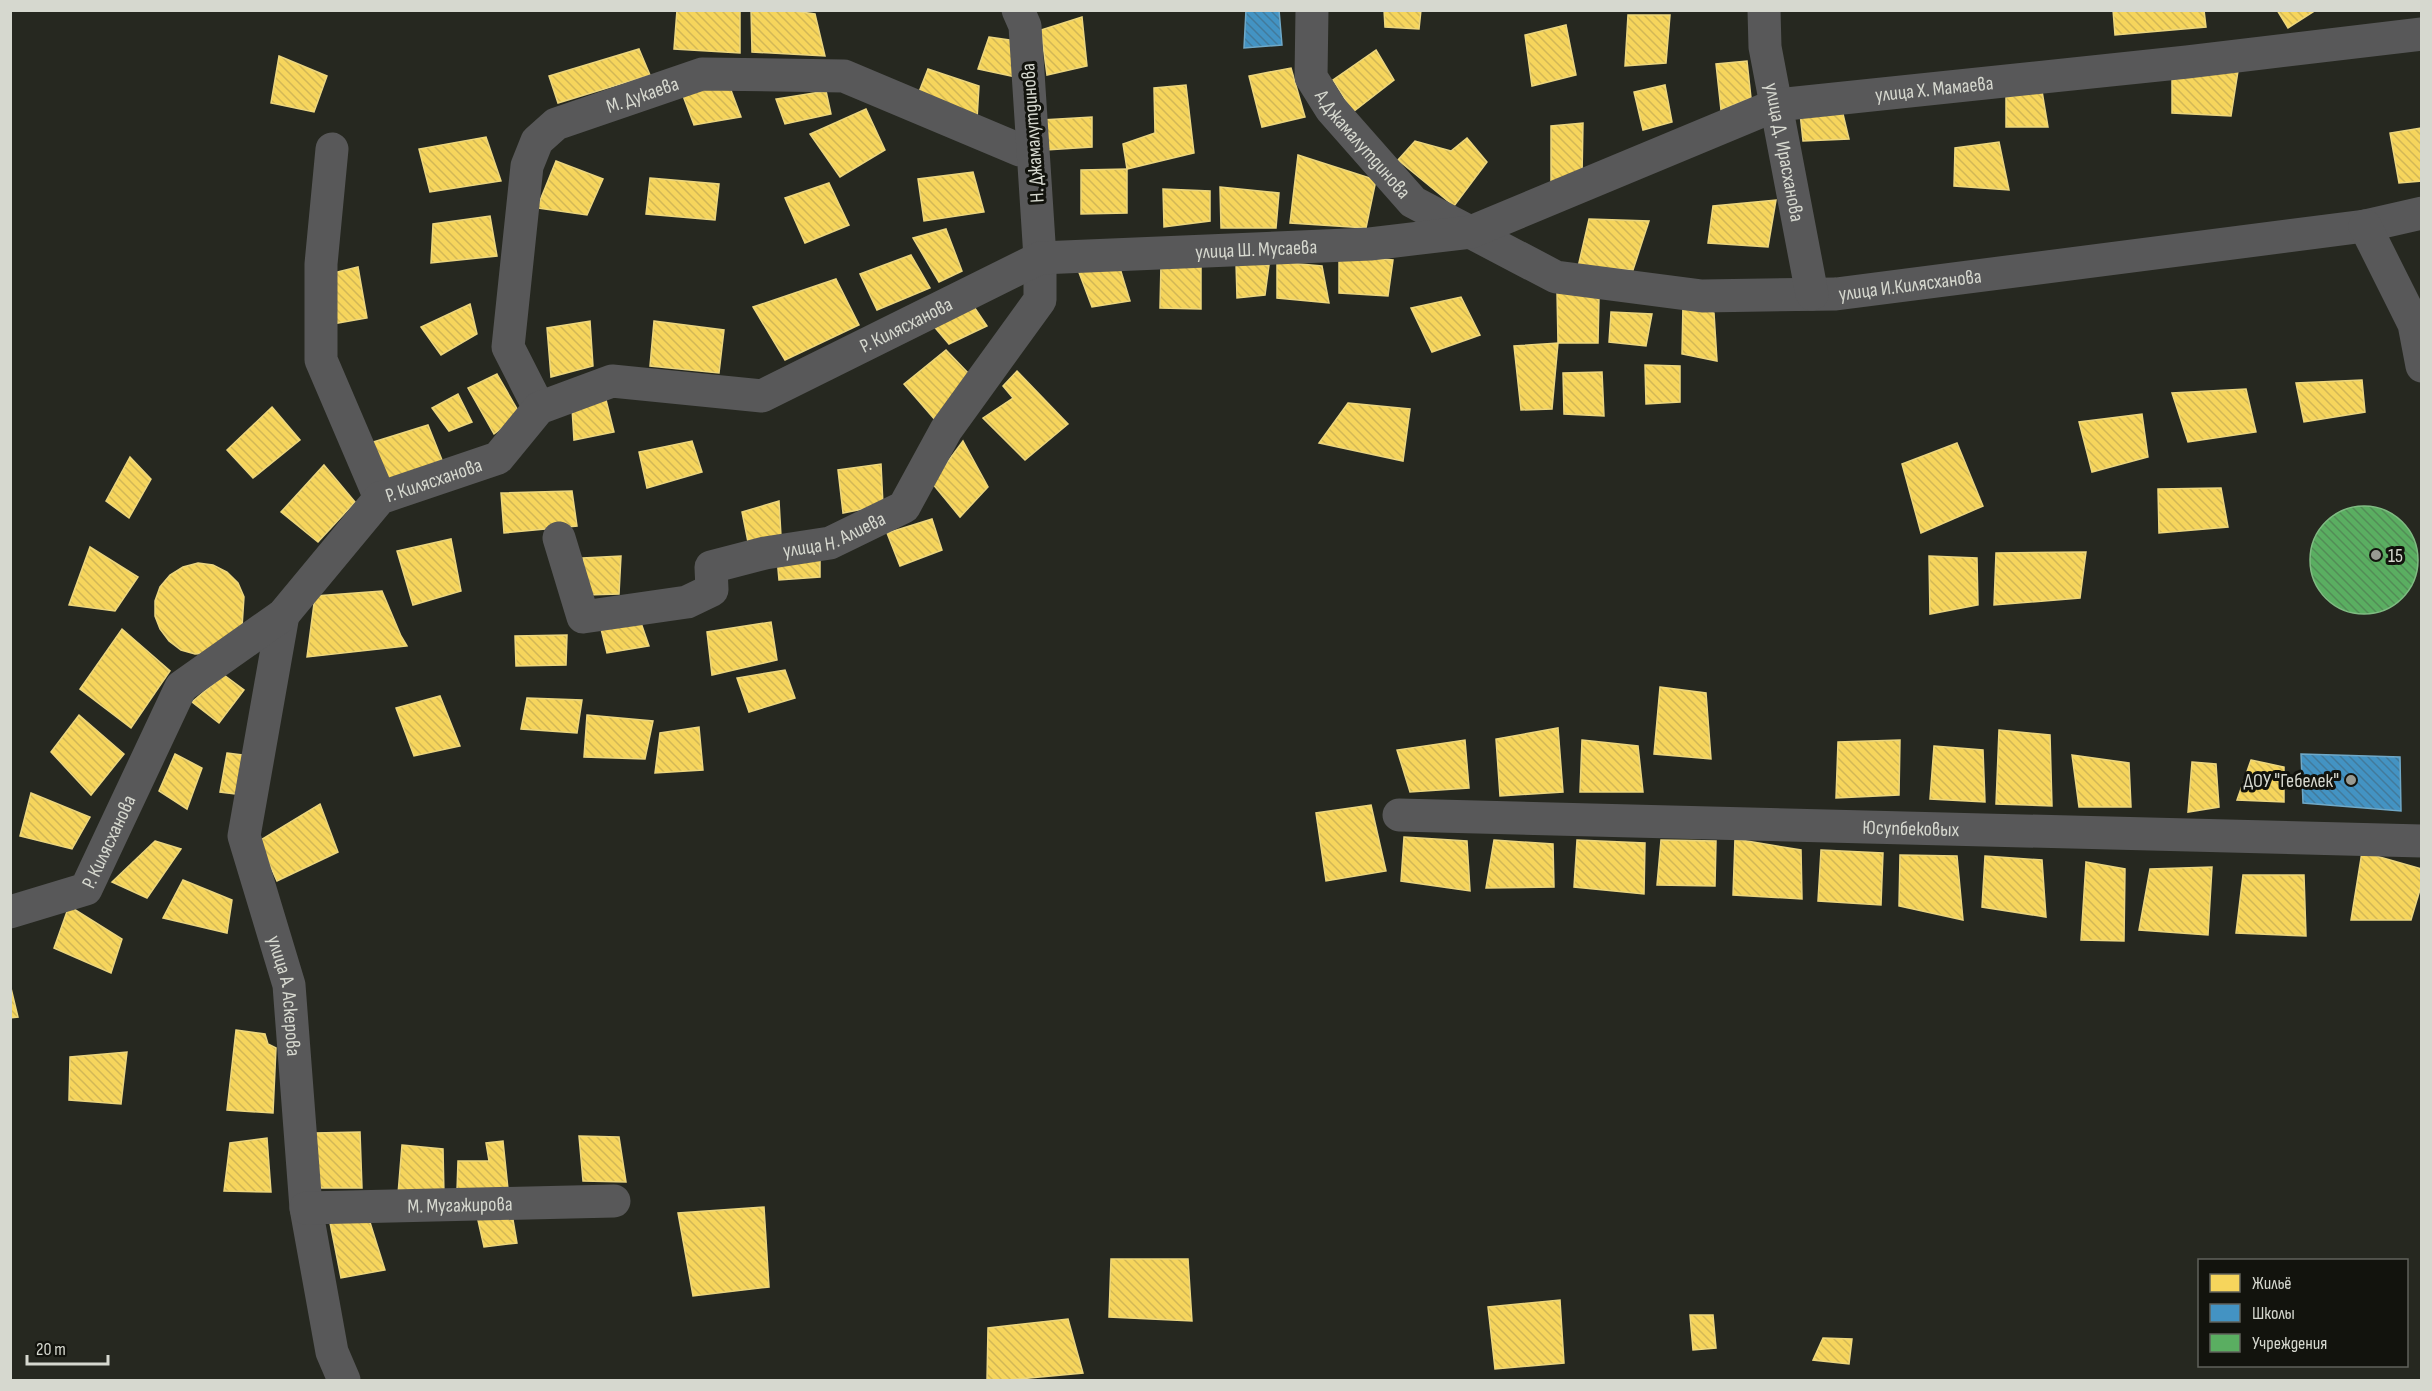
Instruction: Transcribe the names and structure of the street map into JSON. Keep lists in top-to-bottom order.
{
  "streets": {
    "street": [
      "улица Х. Мамаева",
      "М. Дукаева",
      "Н. Джамалутдинова",
      "А.Джамалутдинова",
      "улица Д. Ирасханова",
      "улица Ш. Мусаева",
      "улица И.Килясханова",
      "Р. Килясханова",
      "улица Н. Алиева",
      "Юсупбековых",
      "улица А. Аскерова",
      "М. Мугажирова"
    ]
  },
  "crossings": [
    ["улица Х. Мамаева", "улица Д. Ирасханова"],
    ["улица Х. Мамаева", "улица Ш. Мусаева"],
    ["улица Х. Мамаева", "улица И.Килясханова"],
    ["М. Дукаева", "Р. Килясханова"],
    ["Н. Джамалутдинова", "улица Ш. Мусаева"],
    ["Н. Джамалутдинова", "Р. Килясханова"],
    ["Н. Джамалутдинова", "улица Н. Алиева"],
    ["А.Джамалутдинова", "улица И.Килясханова"],
    ["улица Д. Ирасханова", "улица И.Килясханова"],
    ["улица Ш. Мусаева", "улица И.Килясханова"],
    ["улица Ш. Мусаева", "Р. Килясханова"],
    ["улица Ш. Мусаева", "улица Н. Алиева"],
    ["Р. Килясханова", "улица Н. Алиева"],
    ["Р. Килясханова", "улица А. Аскерова"],
    ["улица А. Аскерова", "М. Мугажирова"]
  ],
  "places": ["15", "ДОУ \"Гебелек\""],
  "legend": ["Жильё", "Школы", "Учреждения"],
  "scale_bar": "20 m"
}
